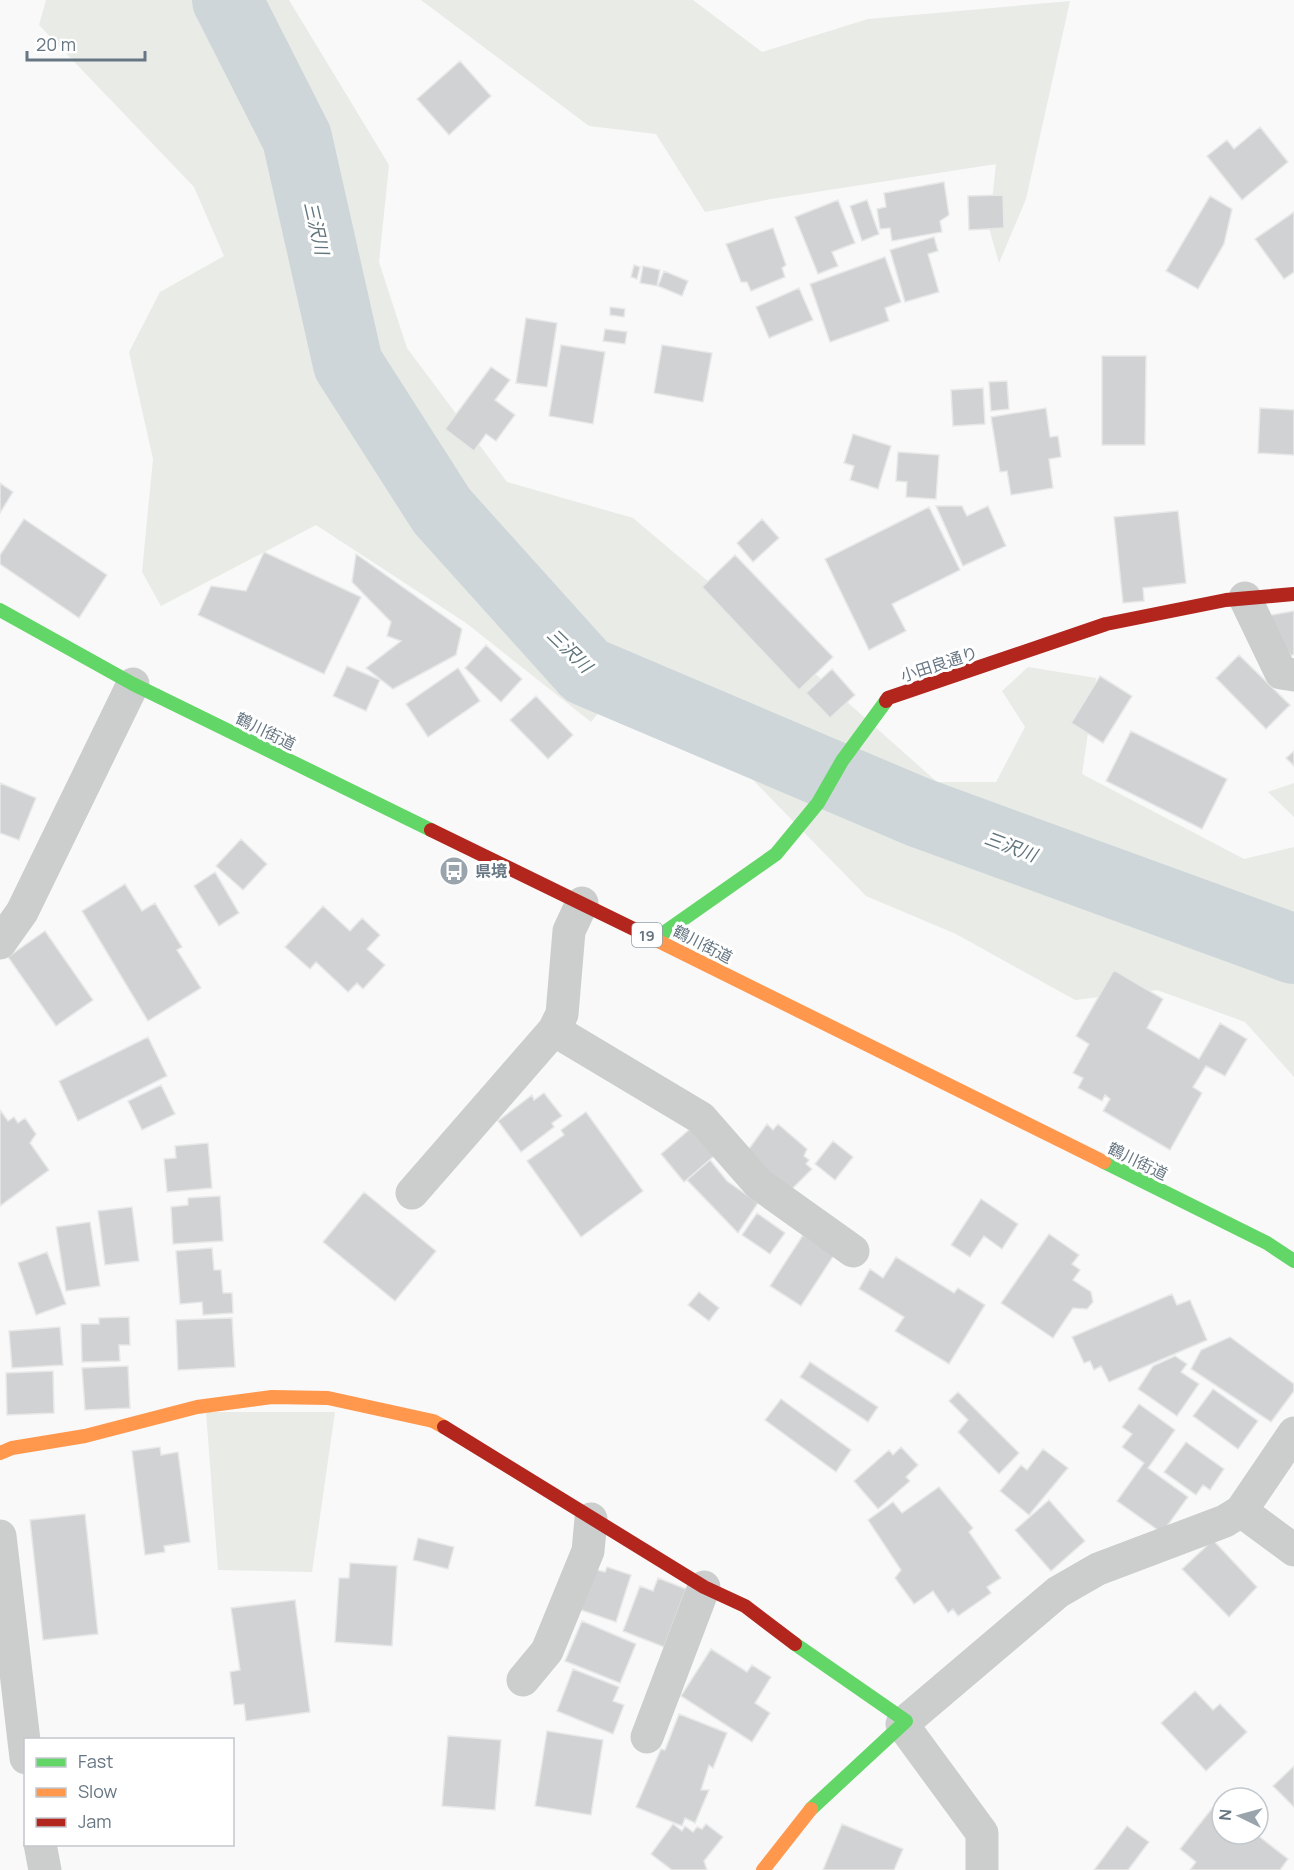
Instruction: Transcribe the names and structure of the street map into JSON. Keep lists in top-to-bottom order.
{
  "streets": {
    "street": ["小田良通り", "鶴川街道", "19"]
  },
  "crossings": [
    ["小田良通り", "鶴川街道"]
  ],
  "water": ["三沢川"],
  "places": {
    "bus stop": ["県境"]
  },
  "legend": ["Fast", "Slow", "Jam"],
  "scale_bar": "20 m",
  "north": "left"
}
